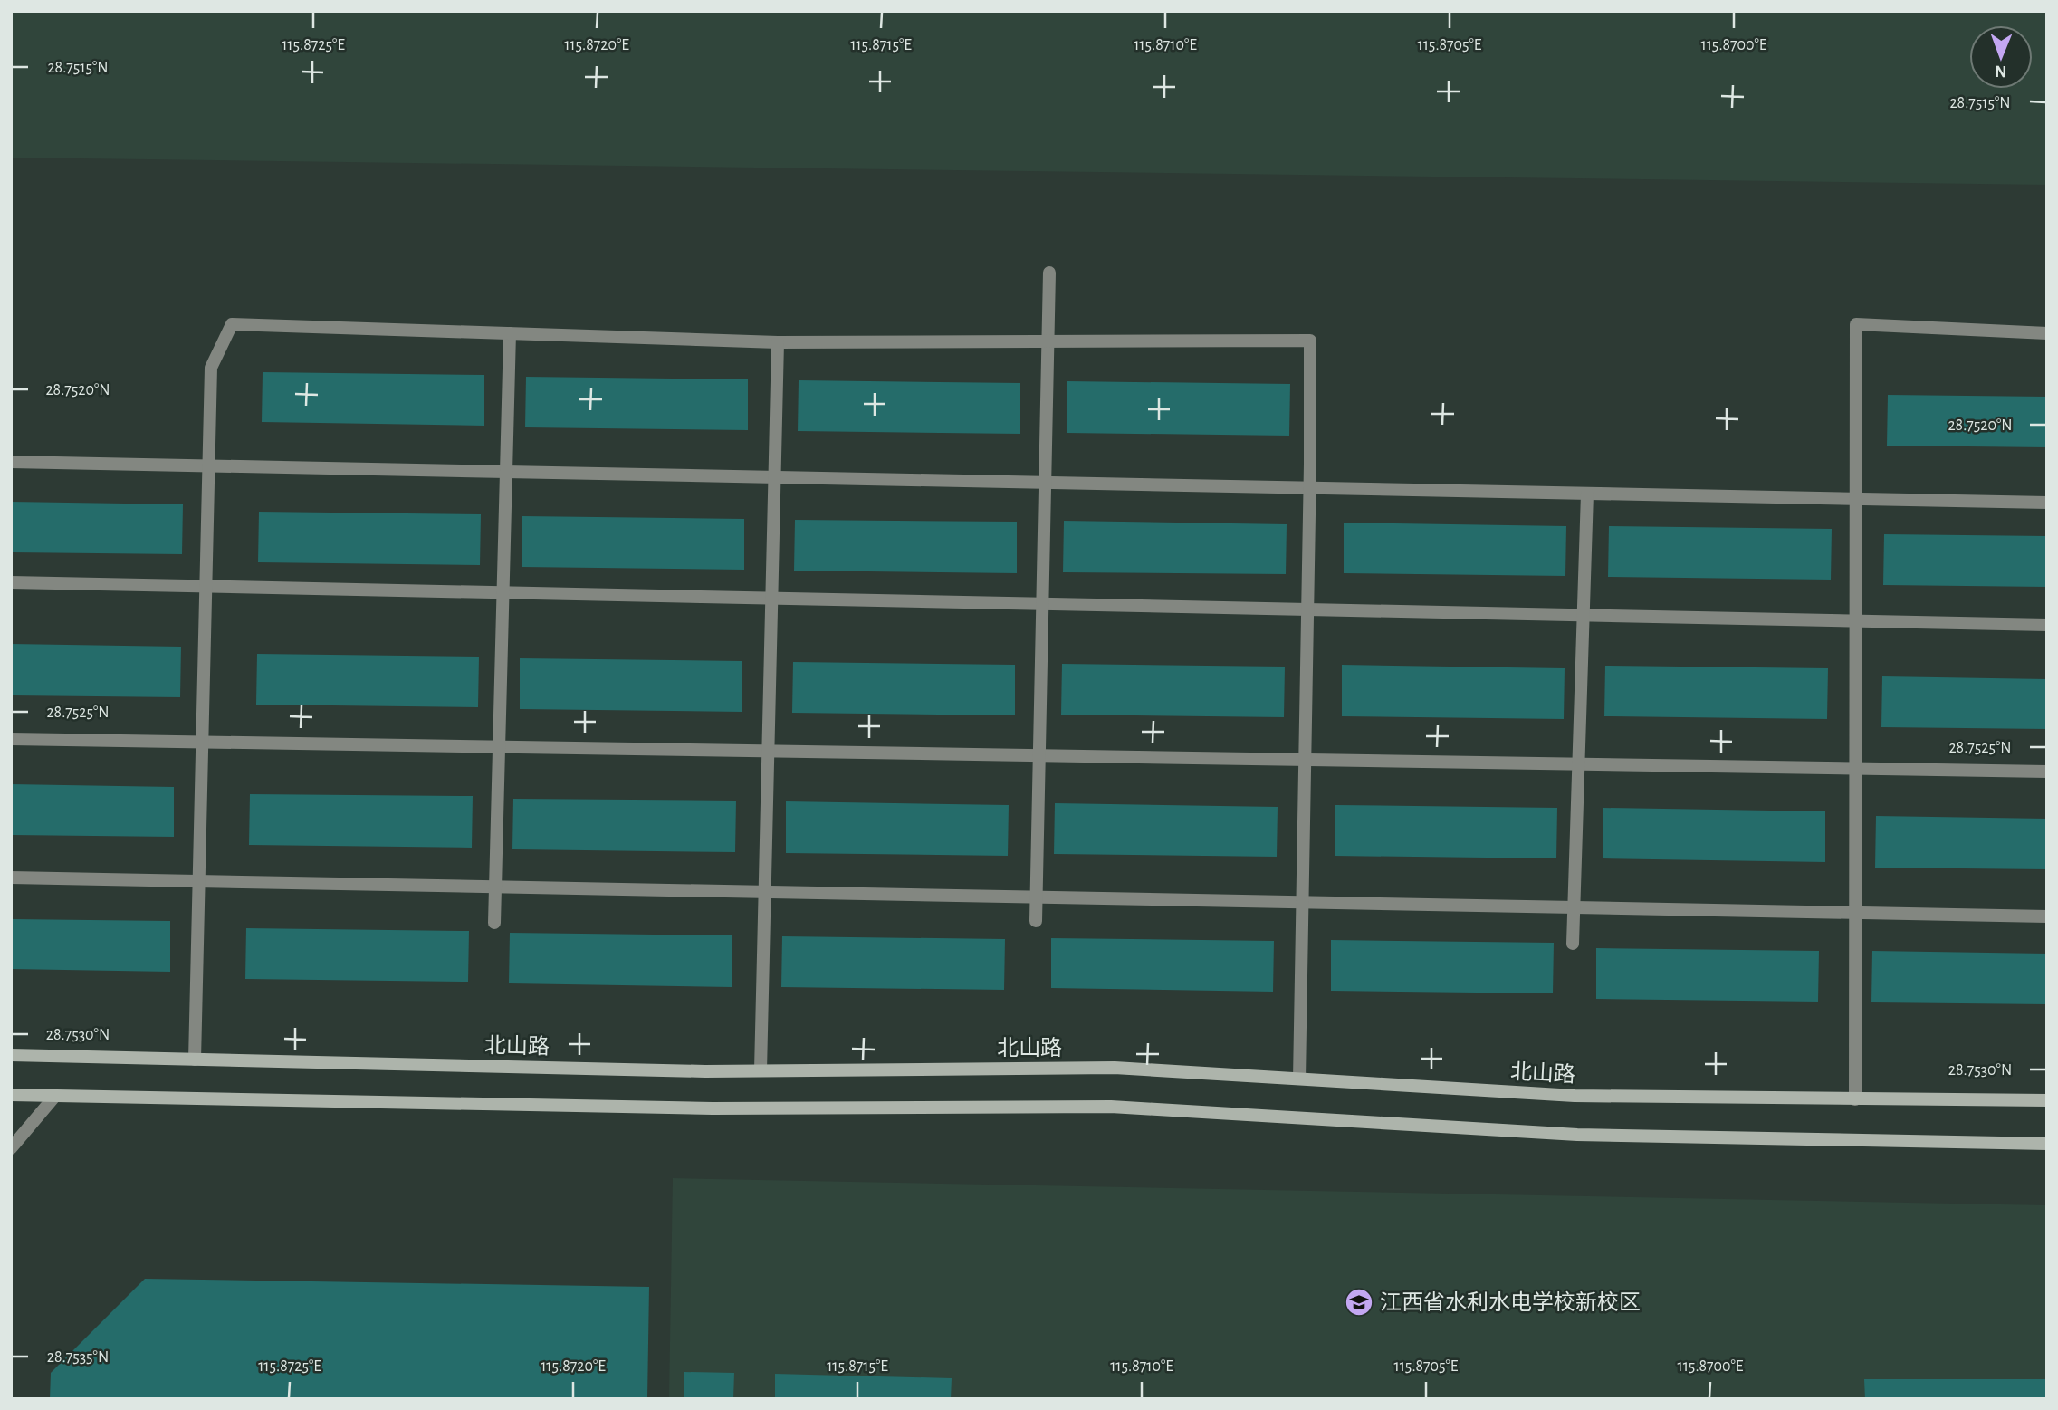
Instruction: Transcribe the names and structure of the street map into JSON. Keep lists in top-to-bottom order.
{
  "streets": {
    "street": ["北山路"]
  },
  "places": {
    "school or university": ["江西省水利水电学校新校区"]
  },
  "north": "bottom",
  "coordinates": [
    "115.8725°E",
    "115.8720°E",
    "115.8715°E",
    "115.8710°E",
    "115.8705°E",
    "115.8700°E",
    "28.7515°N",
    "28.7520°N",
    "28.7525°N",
    "28.7530°N",
    "28.7535°N"
  ]
}
